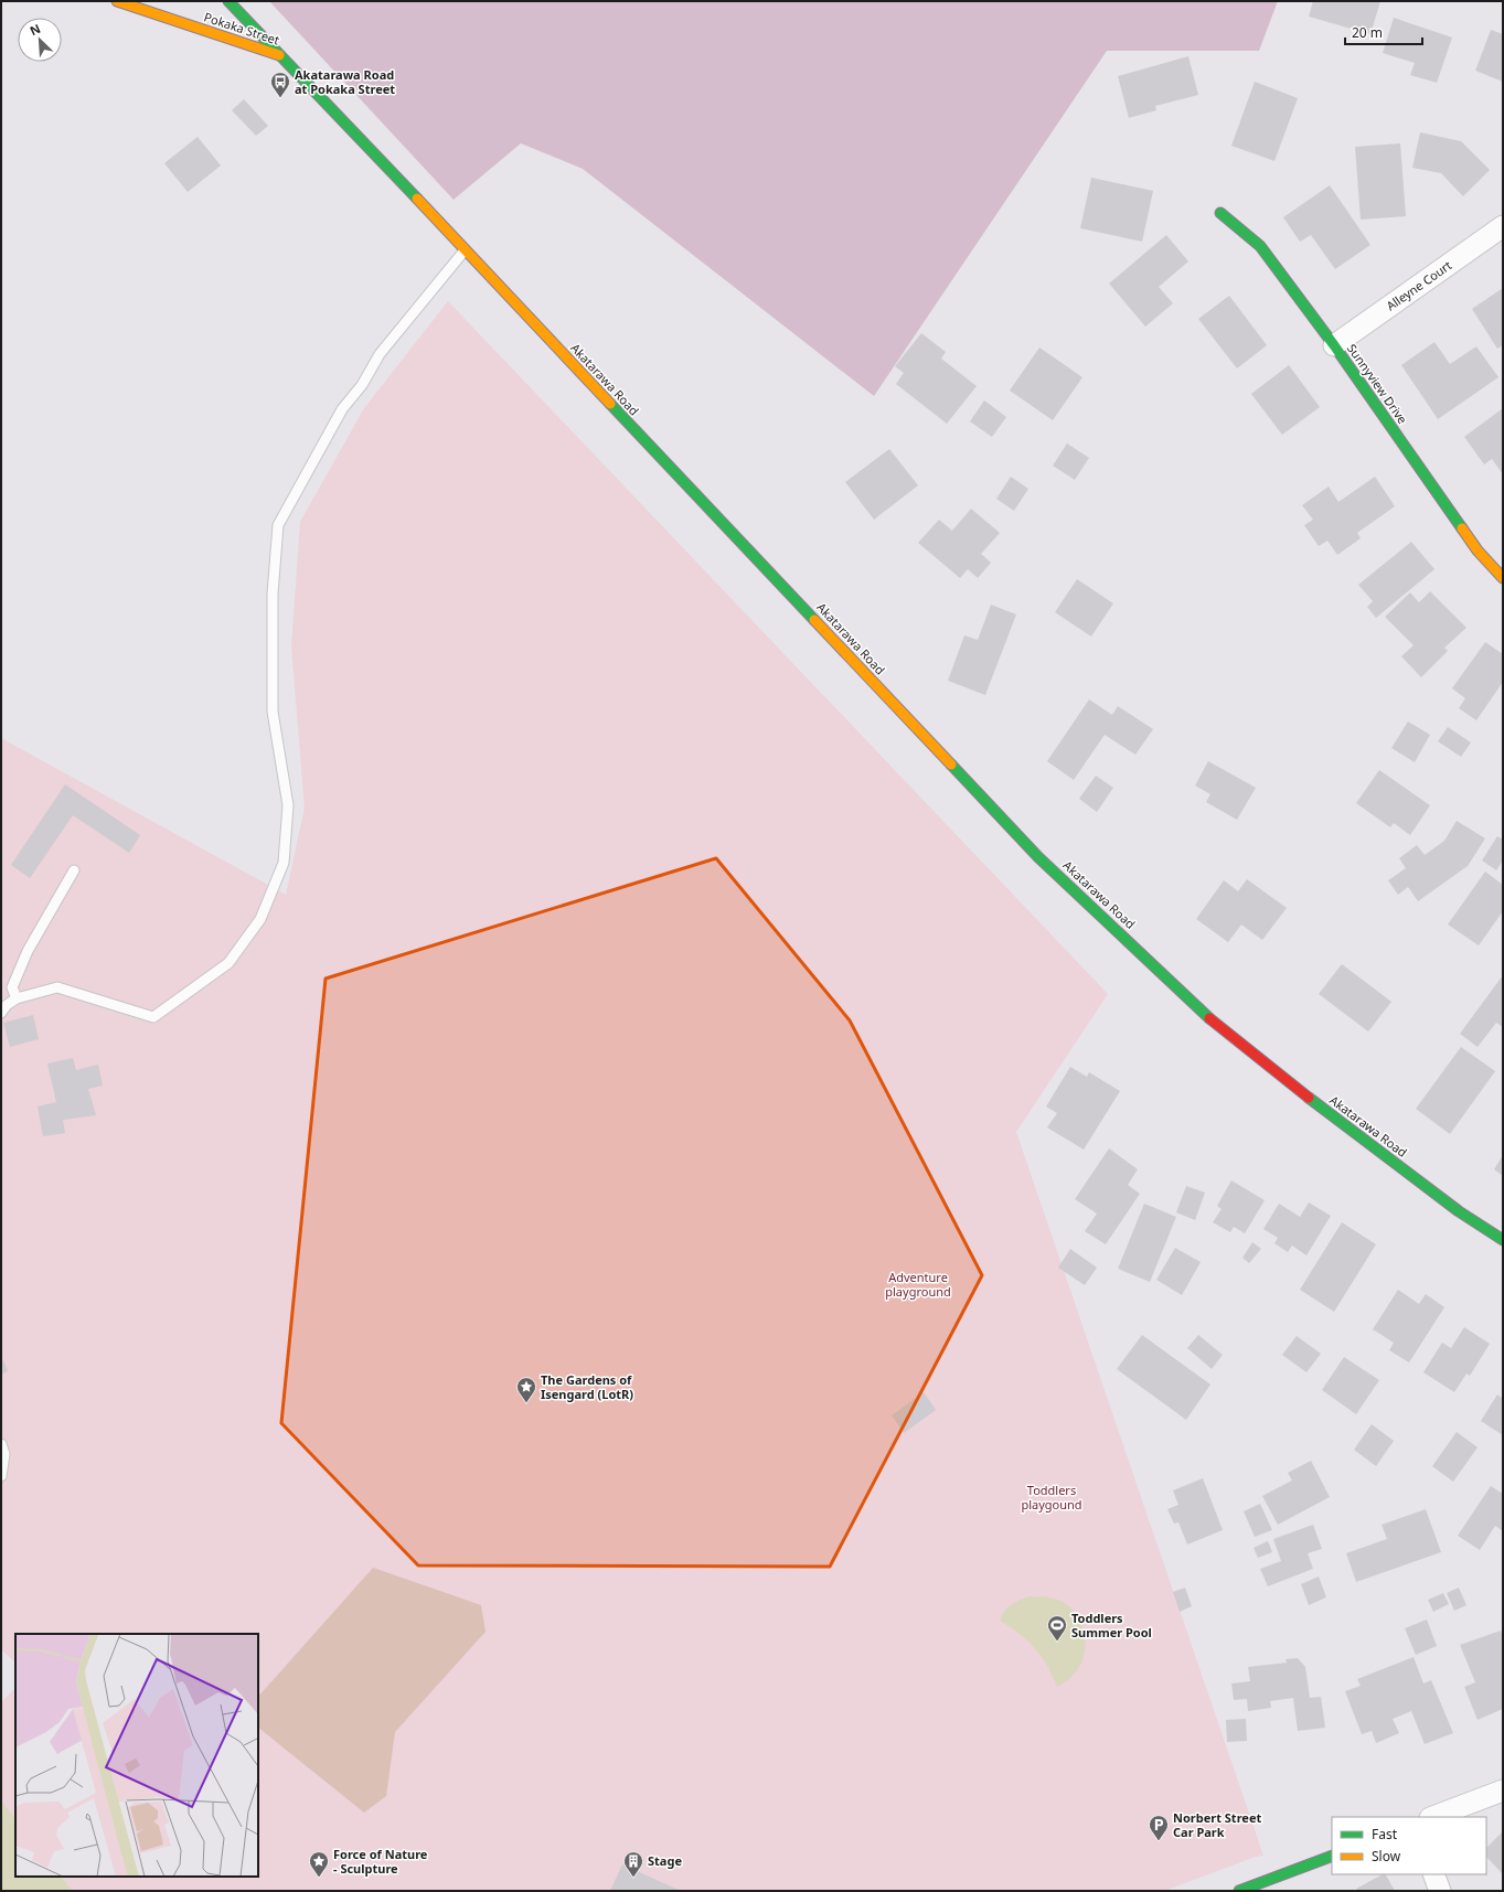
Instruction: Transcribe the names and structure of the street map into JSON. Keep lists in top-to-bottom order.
{
  "streets": {
    "street": [
      "Pokaka Street",
      "Alleyne Court",
      "Akatarawa Road",
      "Sunnyview Drive"
    ]
  },
  "crossings": [
    ["Pokaka Street", "Akatarawa Road"],
    ["Alleyne Court", "Sunnyview Drive"]
  ],
  "parks": ["Adventure playground", "Toddlers playgound"],
  "places": {
    "bus stop": ["Akatarawa Road at Pokaka Street"],
    "place": ["The Gardens of Isengard (LotR)", "Force of Nature - Sculpture"],
    "sports": ["Toddlers Summer Pool"],
    "parking": ["Norbert Street Car Park"],
    "building": ["Stage"]
  },
  "legend": ["Fast", "Slow"],
  "scale_bar": "20 m",
  "north": "top left"
}
